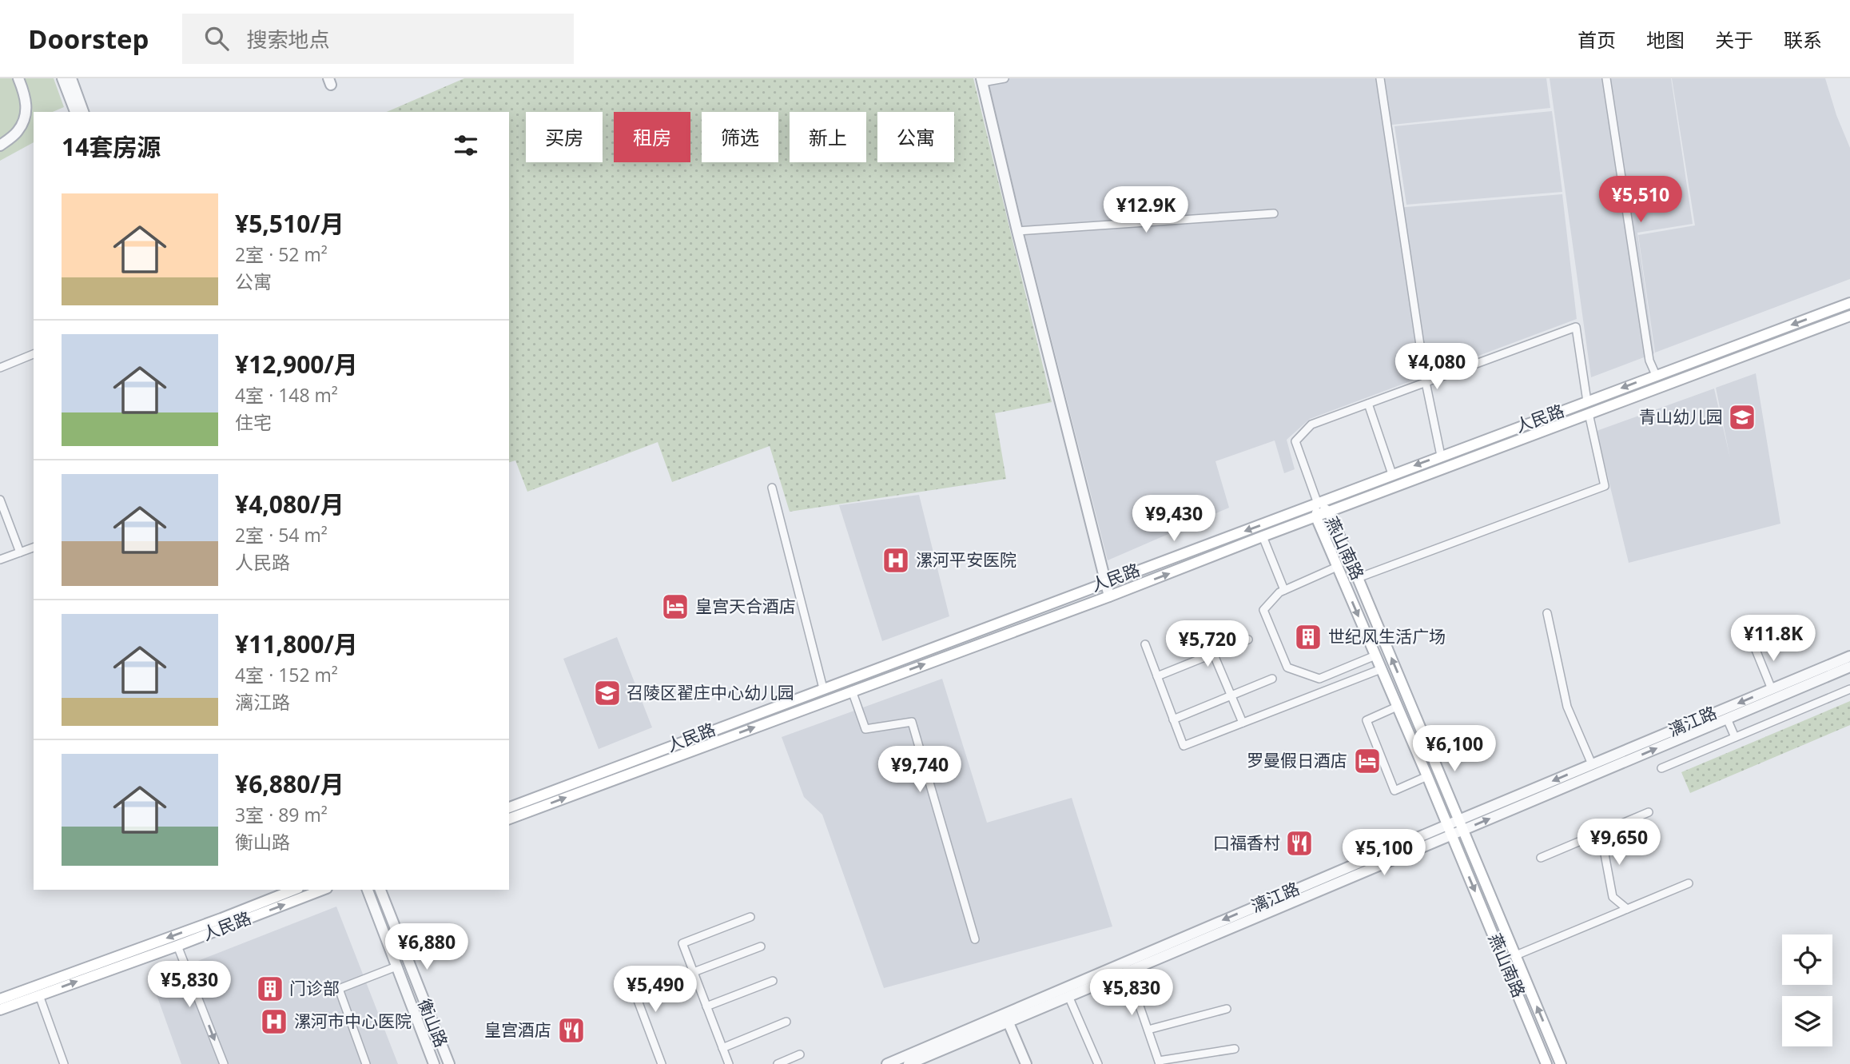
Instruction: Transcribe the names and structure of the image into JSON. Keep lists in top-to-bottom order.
{
  "streets": {
    "main road": ["人民路", "燕山南路"],
    "street": ["漓江路", "衡山路"]
  },
  "crossings": [
    ["人民路", "燕山南路"],
    ["燕山南路", "漓江路"]
  ],
  "places": {
    "school or university": ["青山幼儿园", "召陵区翟庄中心幼儿园"],
    "hospital": ["漯河平安医院", "漯河市中心医院"],
    "hotel": ["皇宫天合酒店", "罗曼假日酒店"],
    "building": ["世纪风生活广场", "门诊部"],
    "restaurant": ["口福香村", "皇宫酒店"]
  },
  "page": {
    "header": "Doorstep",
    "search": "搜索地点",
    "nav": [
      "首页",
      "地图",
      "关于",
      "联系"
    ],
    "chip": [
      "买房",
      "租房",
      "筛选",
      "新上",
      "公寓"
    ],
    "heading": "14套房源",
    "price": [
      "¥5,510",
      "¥12.9K",
      "¥4,080",
      "¥9,430",
      "¥11.8K",
      "¥5,720",
      "¥6,100",
      "¥9,740",
      "¥9,650",
      "¥5,100",
      "¥6,880",
      "¥5,830",
      "¥5,490",
      "¥5,830"
    ],
    "list": [
      {
        "name": "¥5,510/月",
        "note": "2室 · 52 m² · 公寓"
      },
      {
        "name": "¥12,900/月",
        "note": "4室 · 148 m² · 住宅"
      },
      {
        "name": "¥4,080/月",
        "note": "2室 · 54 m² · 人民路"
      },
      {
        "name": "¥11,800/月",
        "note": "4室 · 152 m² · 漓江路"
      },
      {
        "name": "¥6,880/月",
        "note": "3室 · 89 m² · 衡山路"
      }
    ]
  }
}
